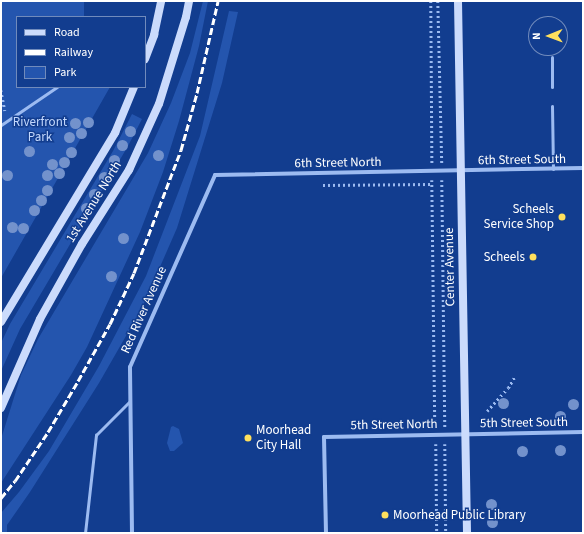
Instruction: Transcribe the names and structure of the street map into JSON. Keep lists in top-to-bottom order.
{
  "streets": {
    "main road": ["1st Avenue North", "Center Avenue"],
    "street": [
      "6th Street South",
      "6th Street North",
      "Red River Avenue",
      "5th Street South",
      "5th Street North"
    ]
  },
  "crossings": [
    ["6th Street South", "6th Street North"],
    ["6th Street South", "Center Avenue"],
    ["6th Street North", "Center Avenue"],
    ["6th Street North", "Red River Avenue"],
    ["Center Avenue", "5th Street South"],
    ["Center Avenue", "5th Street North"],
    ["5th Street South", "5th Street North"]
  ],
  "parks": ["Riverfront Park"],
  "places": [
    "Scheels Service Shop",
    "Scheels",
    "Moorhead City Hall",
    "Moorhead Public Library"
  ],
  "legend": ["Road", "Railway", "Park"],
  "north": "left"
}
